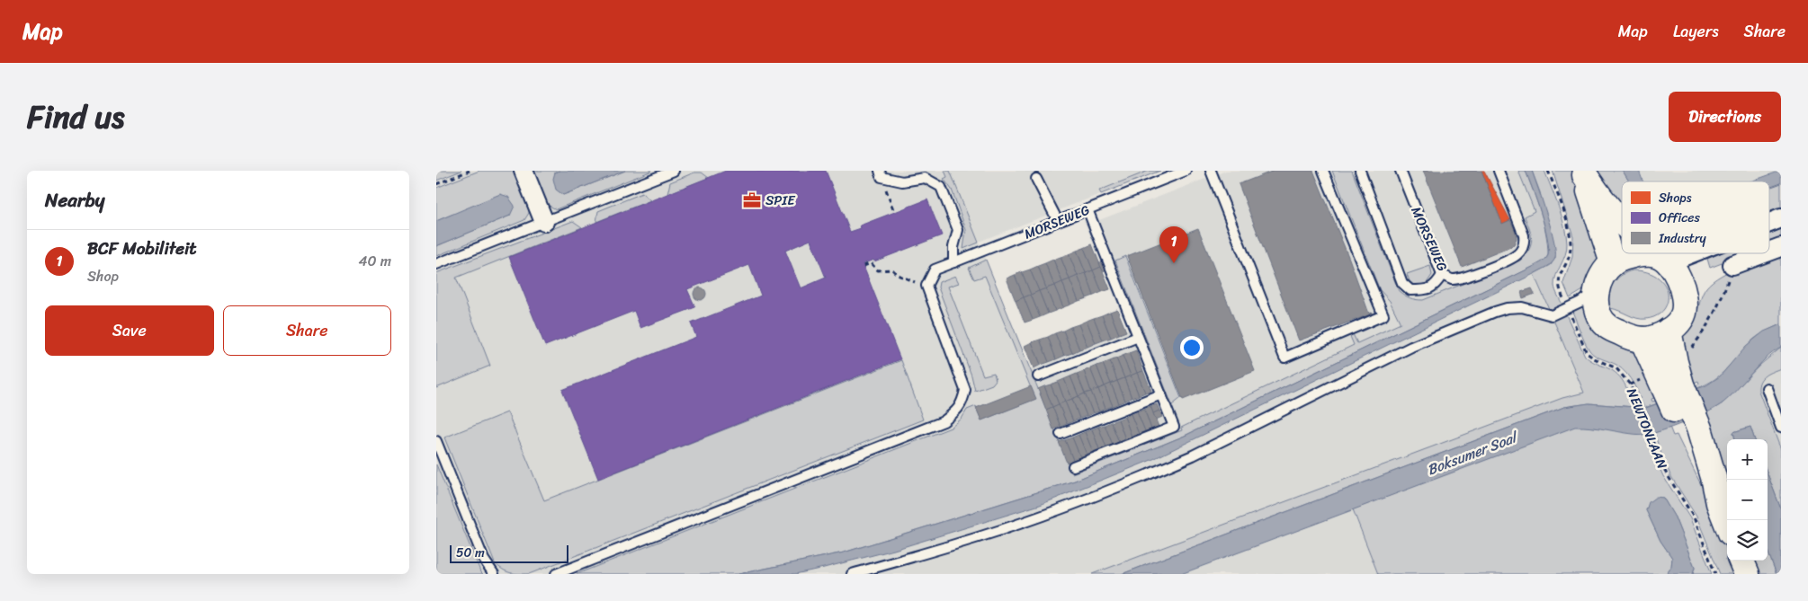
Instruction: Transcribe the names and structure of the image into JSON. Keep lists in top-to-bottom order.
{
  "streets": {
    "lane": ["MORSEWEG"],
    "path": ["NEWTONLAAN"]
  },
  "water": ["Boksumer Soal"],
  "places": {
    "office": ["SPIE"]
  },
  "legend": ["Shops", "Offices", "Industry"],
  "scale_bar": "50 m",
  "page": {
    "header": "Map",
    "nav": ["Map", "Layers", "Share"],
    "title": "Find us",
    "buttons": [
      "Directions",
      ["Save", "Share"]
    ],
    "heading": "Nearby",
    "pins": "1",
    "list": [
      {
        "mark": "1",
        "name": "BCF Mobiliteit",
        "note": "Shop",
        "value": "40 m"
      }
    ],
    "map_buttons": ["+", "−"],
    "scale": "50 m"
  }
}
